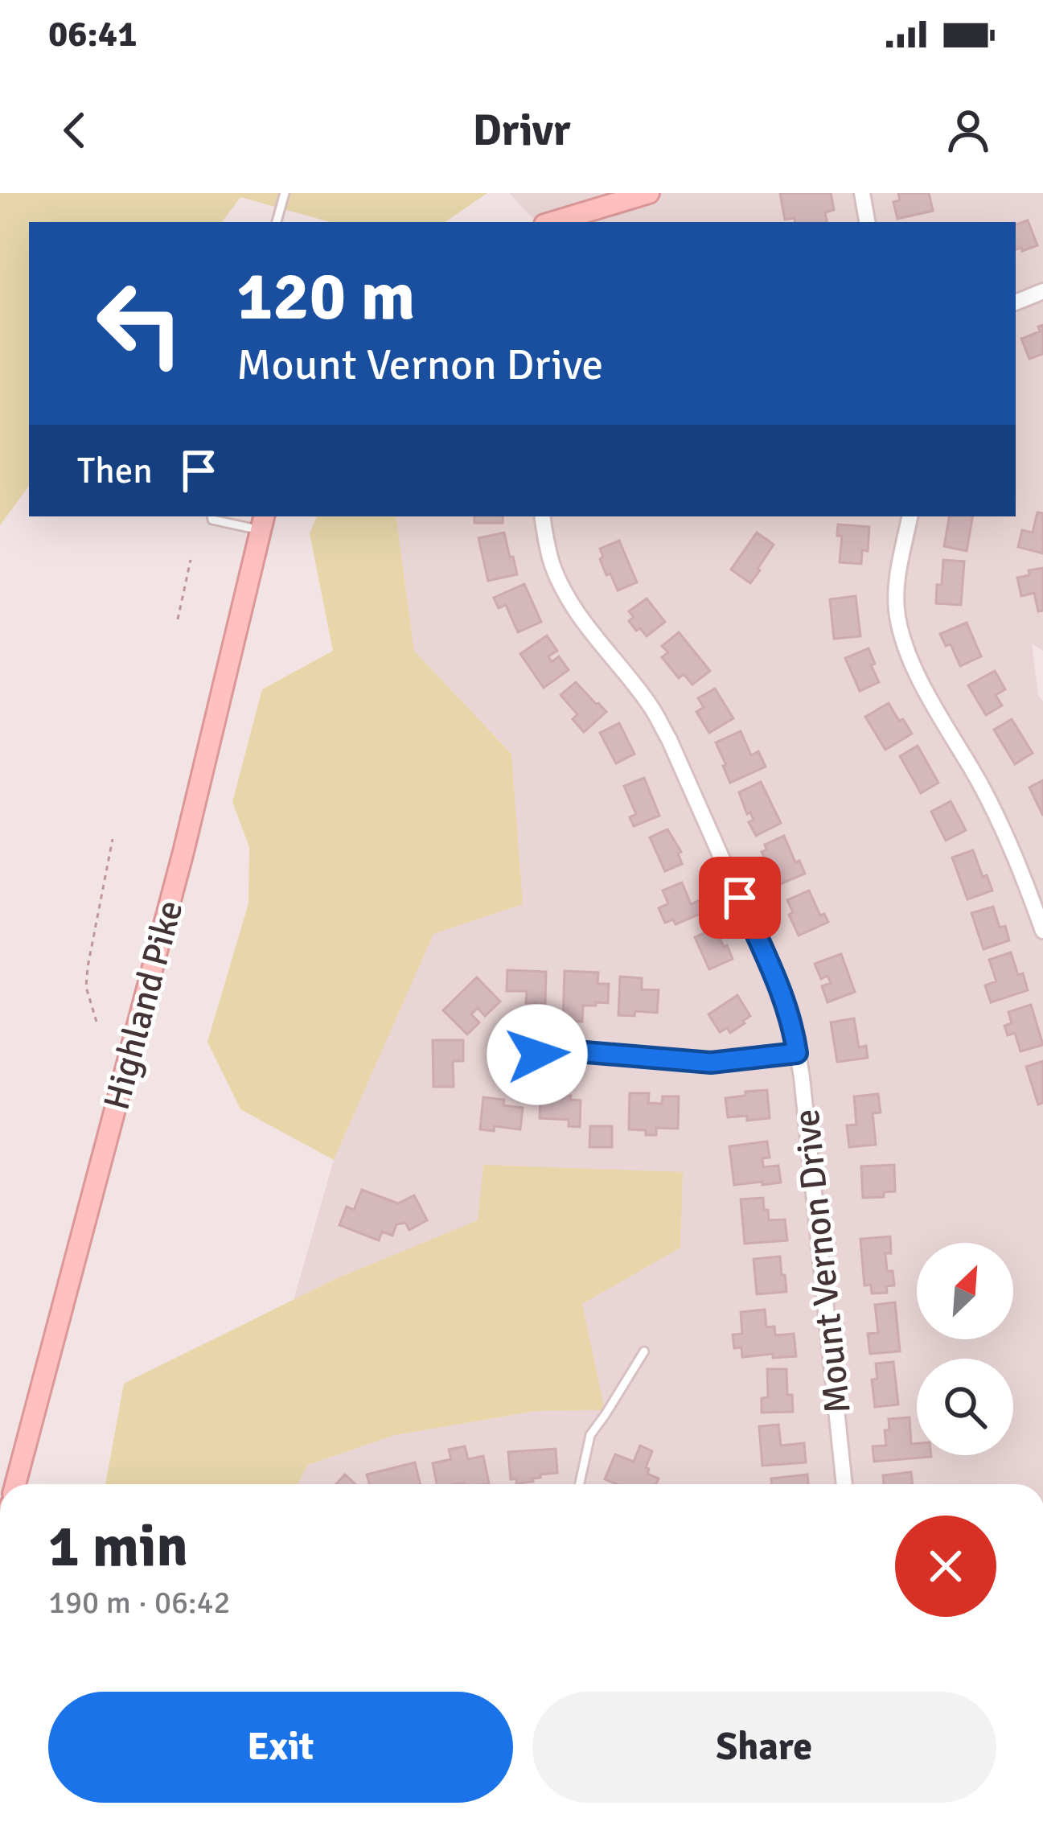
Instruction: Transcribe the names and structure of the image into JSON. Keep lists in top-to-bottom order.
{
  "streets": {
    "main road": ["Highland Pike"],
    "street": ["Mount Vernon Drive"]
  },
  "north": "top right",
  "page": {
    "status": "06:41",
    "header": "Drivr",
    "turn": ["120 m", "Mount Vernon Drive"],
    "then": "Then",
    "heading": ["1 min", "190 m · 06:42"],
    "buttons": ["Exit", "Share"]
  }
}
